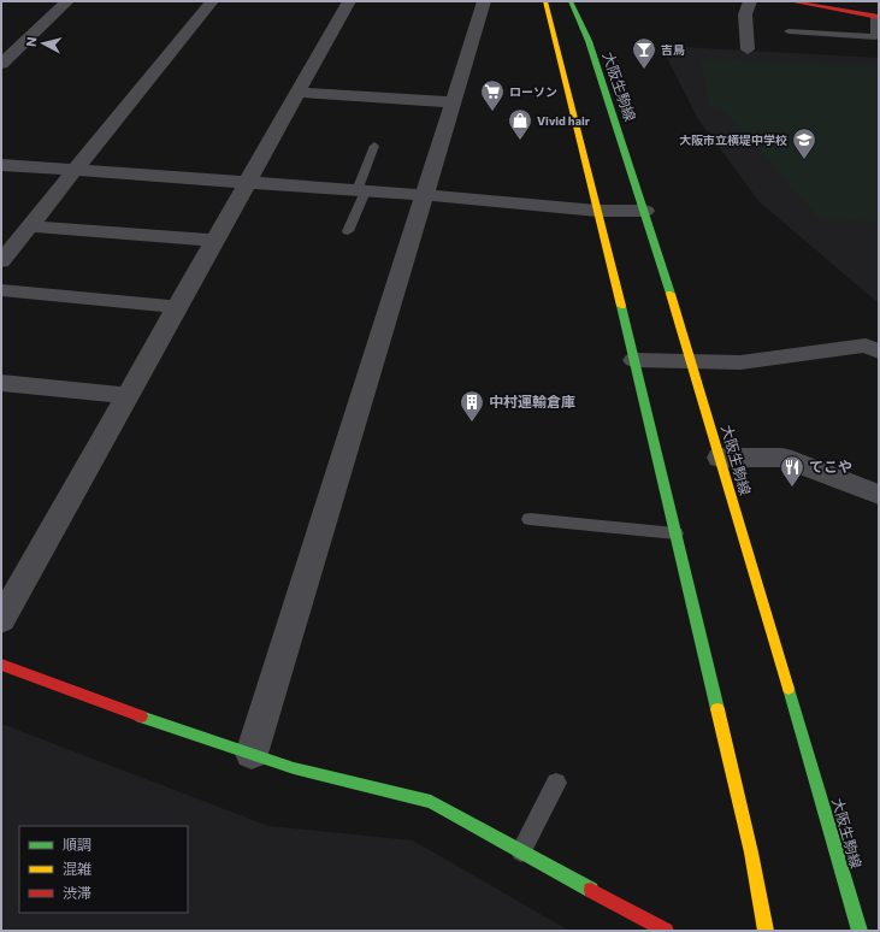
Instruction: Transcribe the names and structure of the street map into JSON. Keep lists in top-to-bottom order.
{
  "streets": {
    "main road": ["大阪生駒線"]
  },
  "places": {
    "bar": ["吉鳥"],
    "supermarket": ["ローソン"],
    "shop": ["Vivid hair"],
    "school or university": ["大阪市立横堤中学校"],
    "building": ["中村運輸倉庫"],
    "restaurant": ["てこや"]
  },
  "legend": ["順調", "混雑", "渋滞"],
  "north": "left"
}
